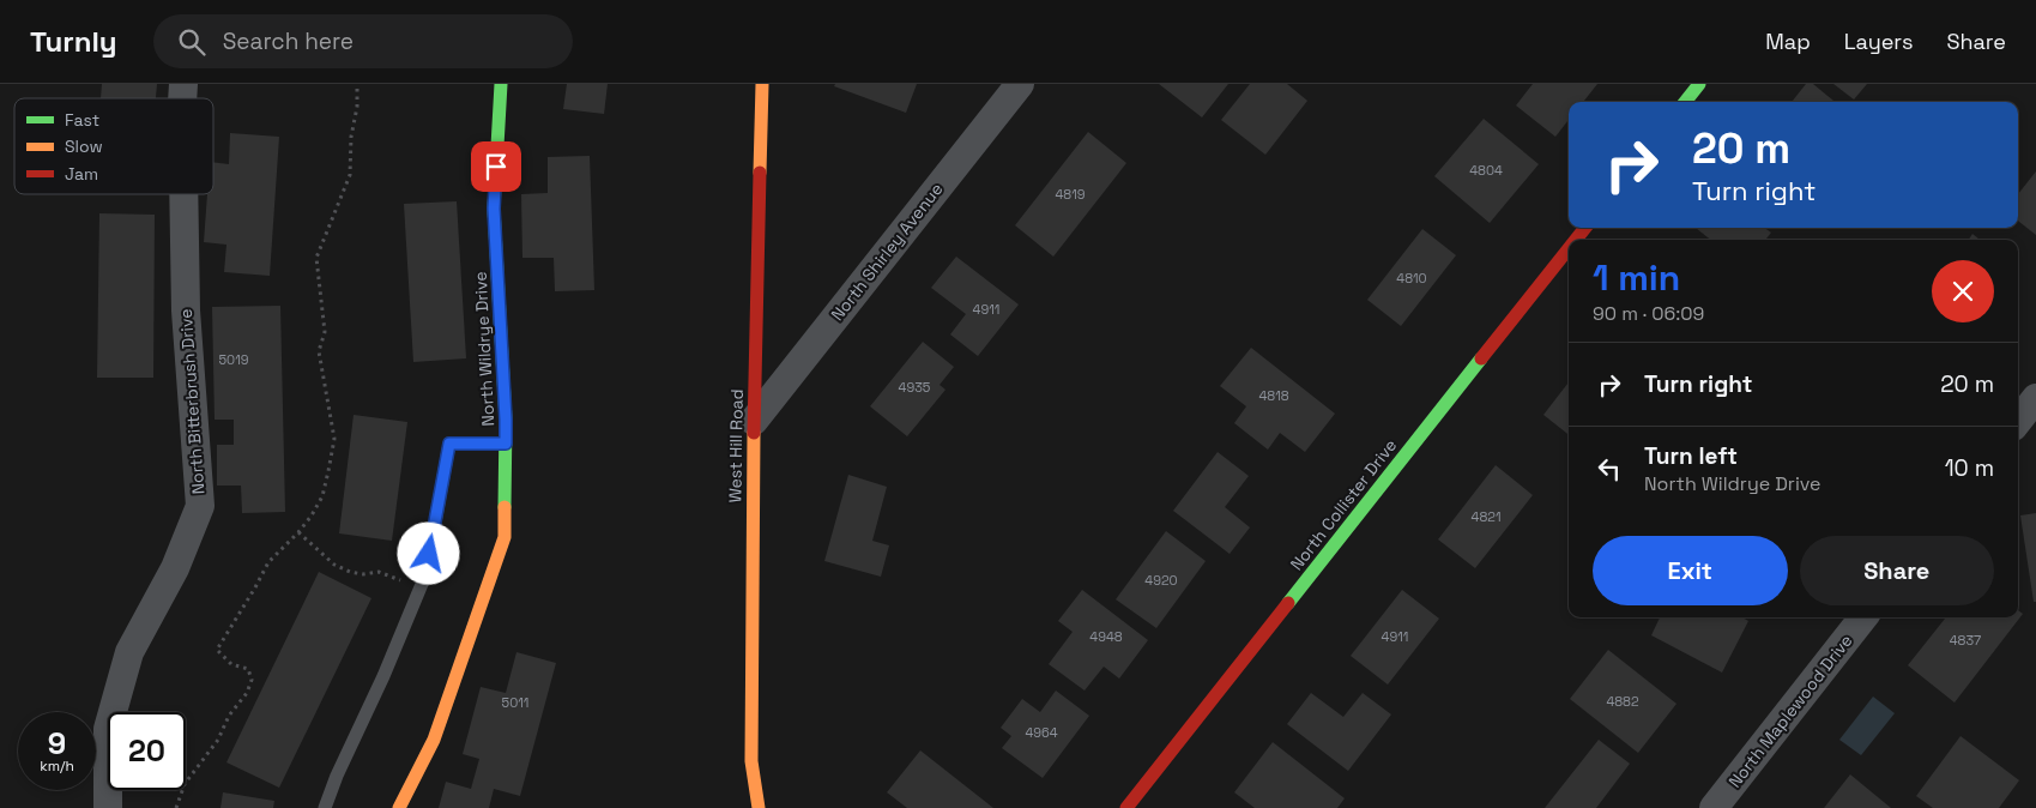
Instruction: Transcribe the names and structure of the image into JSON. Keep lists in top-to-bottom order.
{
  "streets": {
    "street": [
      "North Shirley Avenue",
      "North Wildrye Drive",
      "North Bitterbrush Drive",
      "West Hill Road",
      "North Collister Drive",
      "North Maplewood Drive"
    ]
  },
  "crossings": [
    ["North Shirley Avenue", "West Hill Road"]
  ],
  "house_numbers": [
    "4804",
    "4819",
    "4810",
    "4911",
    "5019",
    "4935",
    "4818",
    "4821",
    "4920",
    "4948",
    "4911",
    "4837",
    "4882",
    "5011",
    "4964"
  ],
  "legend": ["Fast", "Slow", "Jam"],
  "page": {
    "header": "Turnly",
    "search": "Search here",
    "nav": ["Map", "Layers", "Share"],
    "turn": ["20 m", "Turn right"],
    "heading": ["1 min", "90 m · 06:09"],
    "list": [
      {
        "name": "Turn right",
        "value": "20 m"
      },
      {
        "name": "Turn left",
        "note": "North Wildrye Drive",
        "value": "10 m"
      }
    ],
    "buttons": ["Exit", "Share"],
    "speed": "9 km/h",
    "limit": "20"
  }
}
